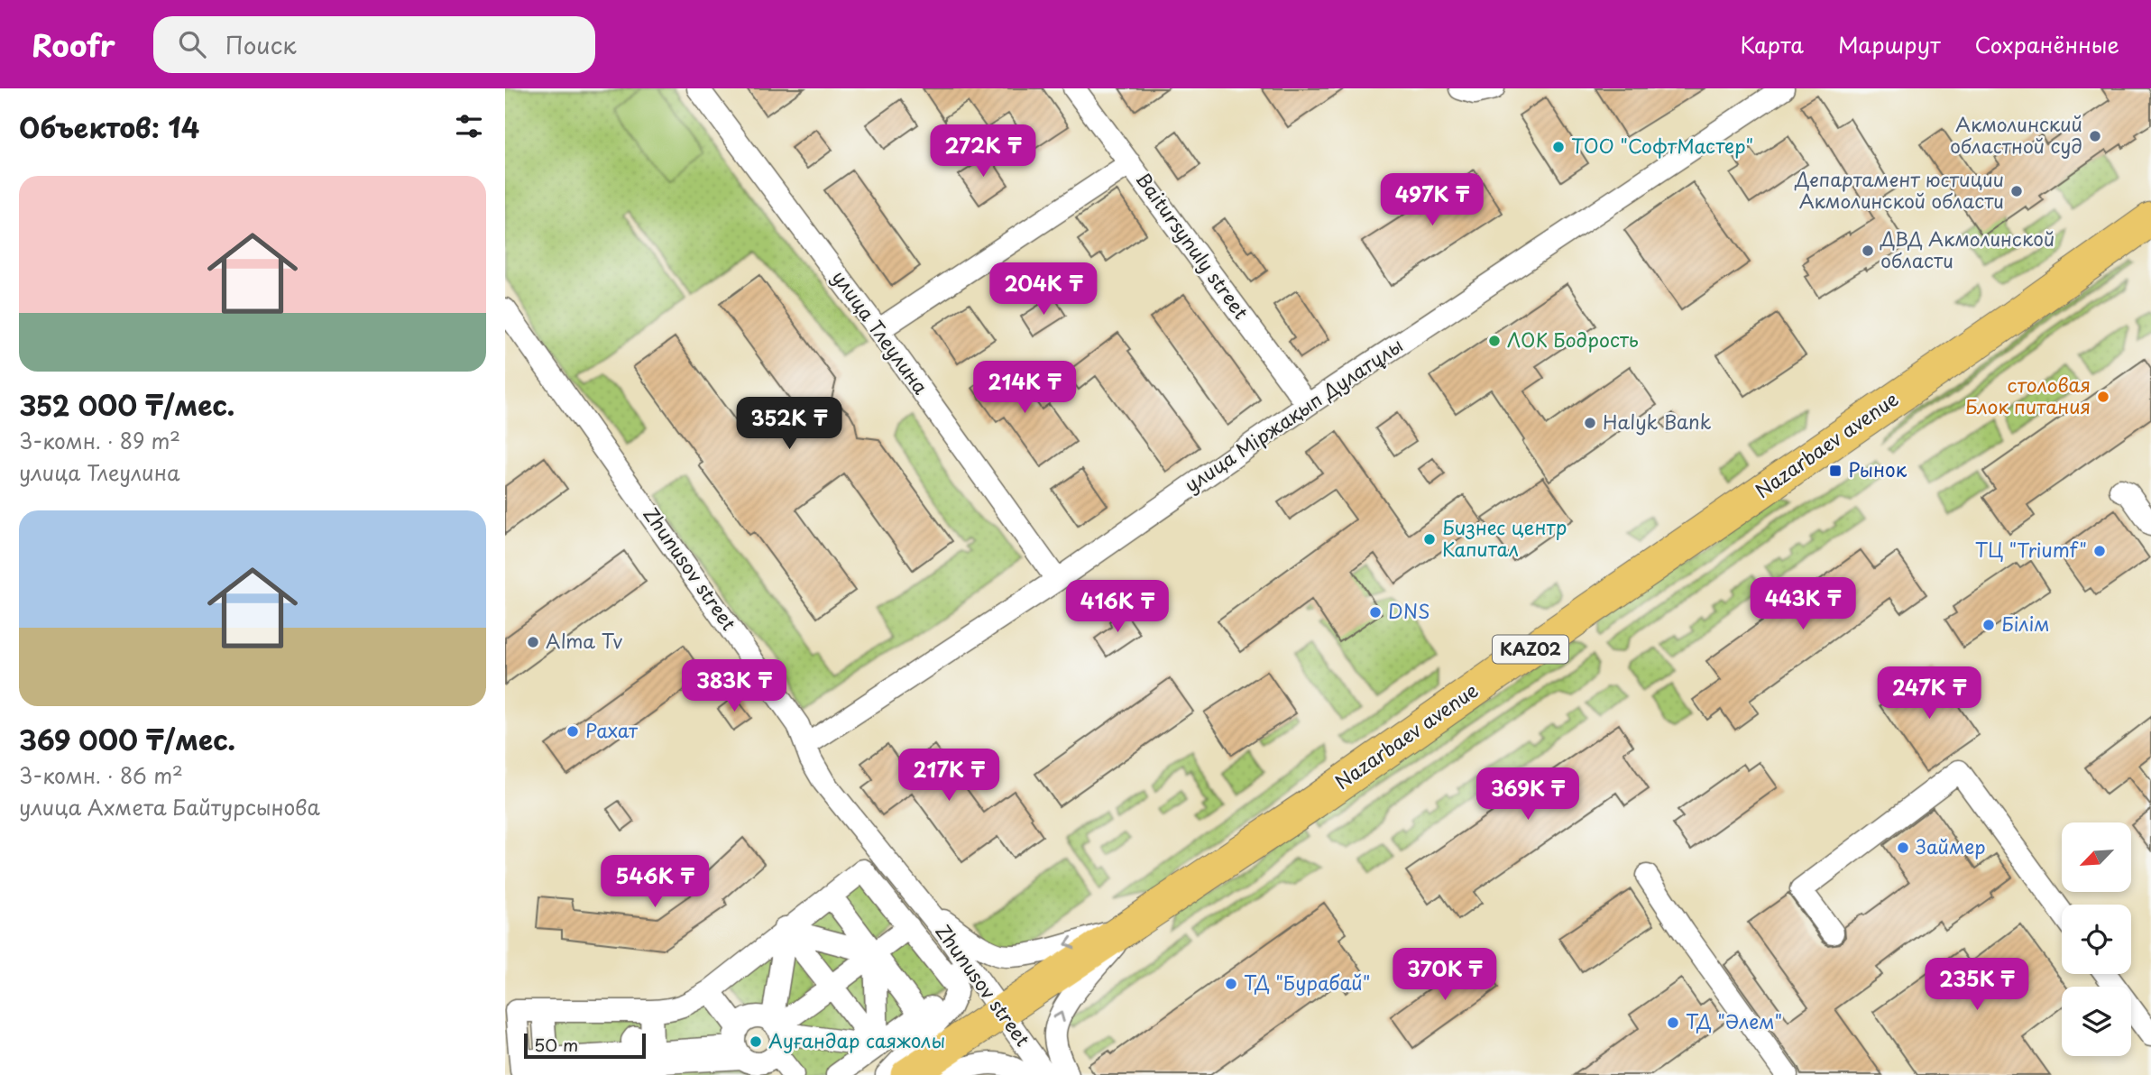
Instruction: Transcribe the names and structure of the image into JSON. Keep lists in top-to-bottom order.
{
  "streets": {
    "highway": ["Nazarbaev avenue", "KАZ02"],
    "street": [
      "Baitursynuly street",
      "улица Тлеулина",
      "улица Міржақып Дулатұлы",
      "Zhunusov street"
    ]
  },
  "crossings": [
    ["Baitursynuly street", "улица Міржақып Дулатұлы"],
    ["улица Тлеулина", "улица Міржақып Дулатұлы"],
    ["улица Міржақып Дулатұлы", "Zhunusov street"],
    ["Nazarbaev avenue", "Zhunusov street"]
  ],
  "places": {
    "other": [
      "Акмолинский областной суд",
      "ТОО \"СофтМастер\"",
      "Департамент юстиции Акмолинской области",
      "ДВД Акмолинской области",
      "ЛОК Бодрость",
      "столовая Блок питания",
      "Halyk Bank",
      "Бизнес центр Капитал",
      "ТЦ \"Triumf\"",
      "DNS",
      "Білім",
      "Alma Tv",
      "Рахат",
      "Займер",
      "ТД \"Бурабай\"",
      "ТД \"Әлем\"",
      "Ауғандар саяжолы"
    ],
    "transit": ["Рынок"]
  },
  "scale_bar": "50 m",
  "north": "bottom left",
  "page": {
    "header": "Roofr",
    "search": "Поиск",
    "nav": ["Карта", "Маршрут", "Сохранённые"],
    "heading": "Объектов: 14",
    "price": [
      "272K ₸",
      "497K ₸",
      "204K ₸",
      "214K ₸",
      "352K ₸",
      "443K ₸",
      "416K ₸",
      "383K ₸",
      "247K ₸",
      "217K ₸",
      "369K ₸",
      "546K ₸",
      "370K ₸",
      "235K ₸"
    ],
    "list": [
      {
        "name": "352 000 ₸/мес.",
        "note": "3-комн. · 89 m² · улица Тлеулина"
      },
      {
        "name": "369 000 ₸/мес.",
        "note": "3-комн. · 86 m² · улица Ахмета Байтурсынова"
      }
    ],
    "scale": "50 m"
  }
}
